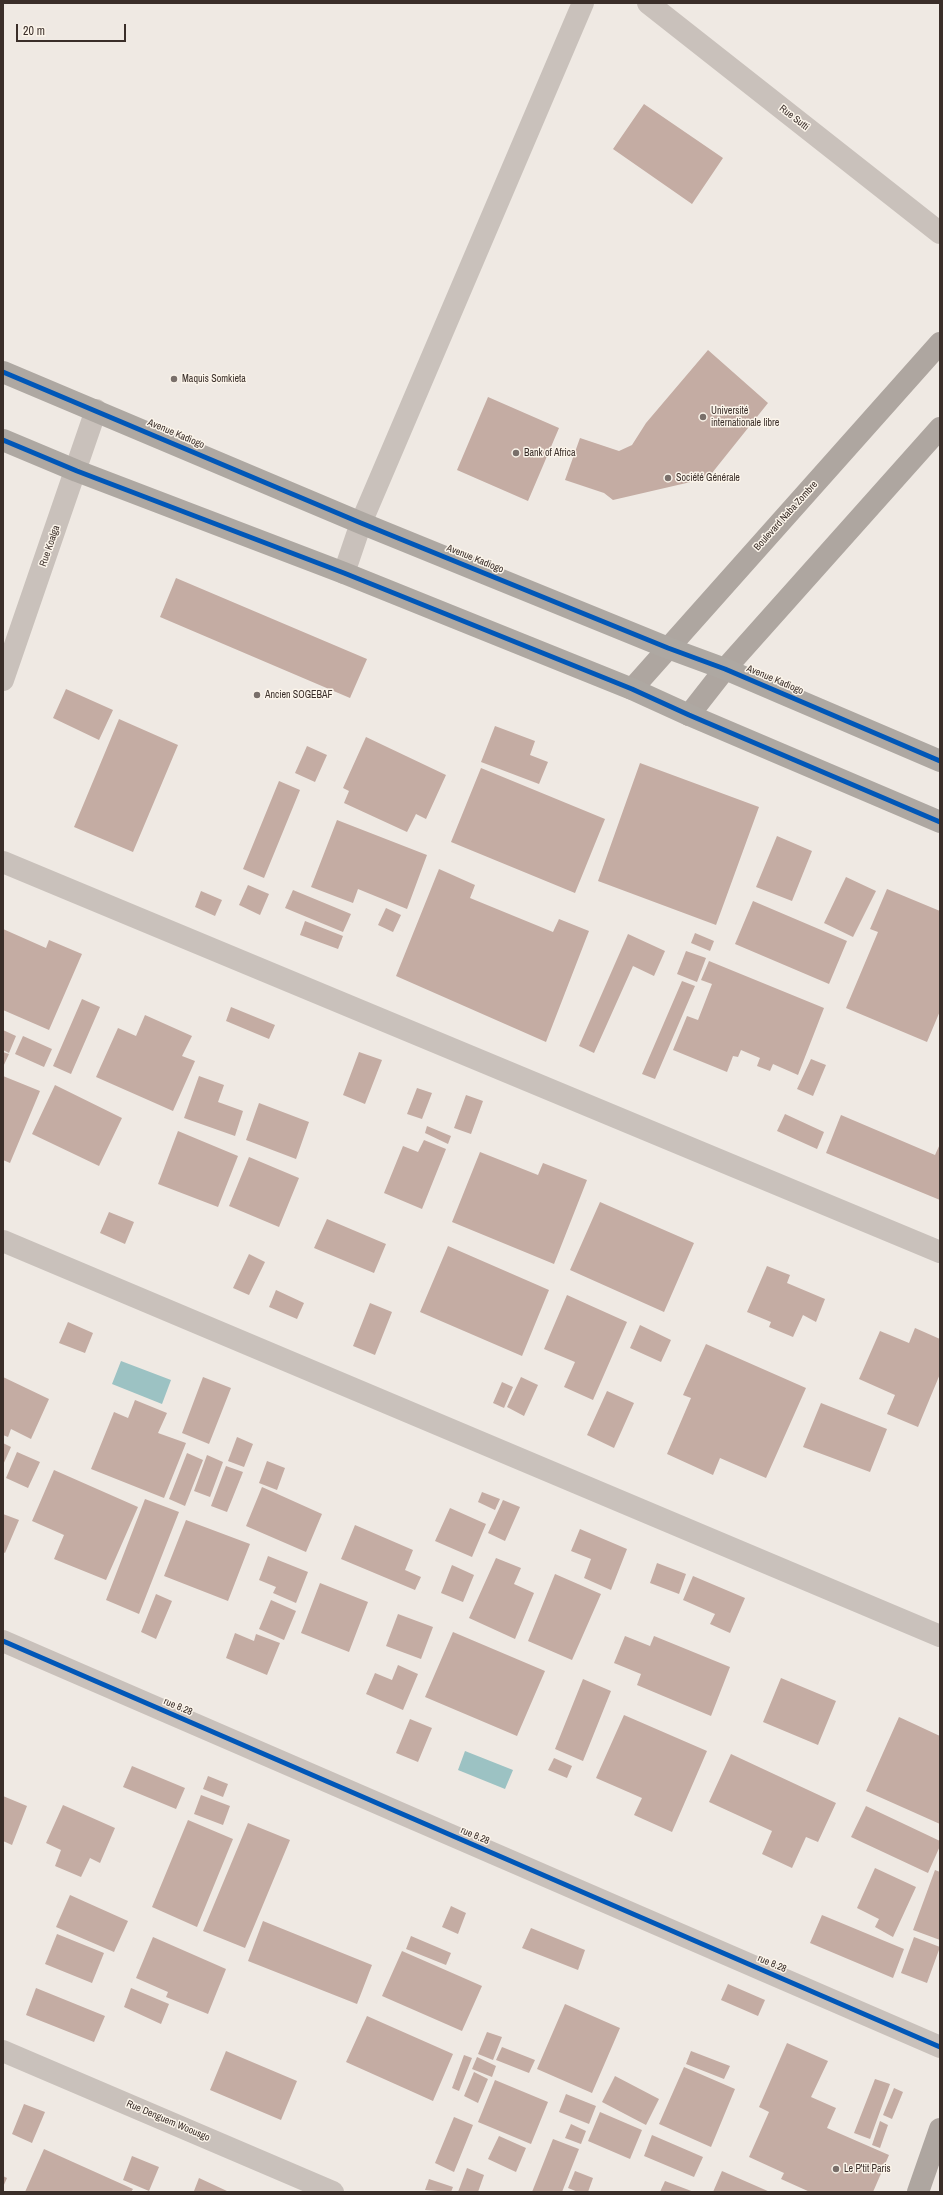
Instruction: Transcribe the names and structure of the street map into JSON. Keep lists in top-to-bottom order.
{
  "streets": {
    "highway": ["Avenue Kadiogo"],
    "main road": ["Boulevard Naba Zombre"],
    "street": [
      "Rue Sutti",
      "Rue Koalga",
      "rue 8.28",
      "Rue Denguem Woousgo"
    ]
  },
  "crossings": [
    ["Avenue Kadiogo", "Boulevard Naba Zombre"],
    ["Avenue Kadiogo", "Rue Koalga"]
  ],
  "places": [
    "Maquis Somkieta",
    "Université internationale libre",
    "Bank of Africa",
    "Société Générale",
    "Ancien SOGEBAF",
    "Le P'tit Paris"
  ],
  "scale_bar": "20 m"
}
